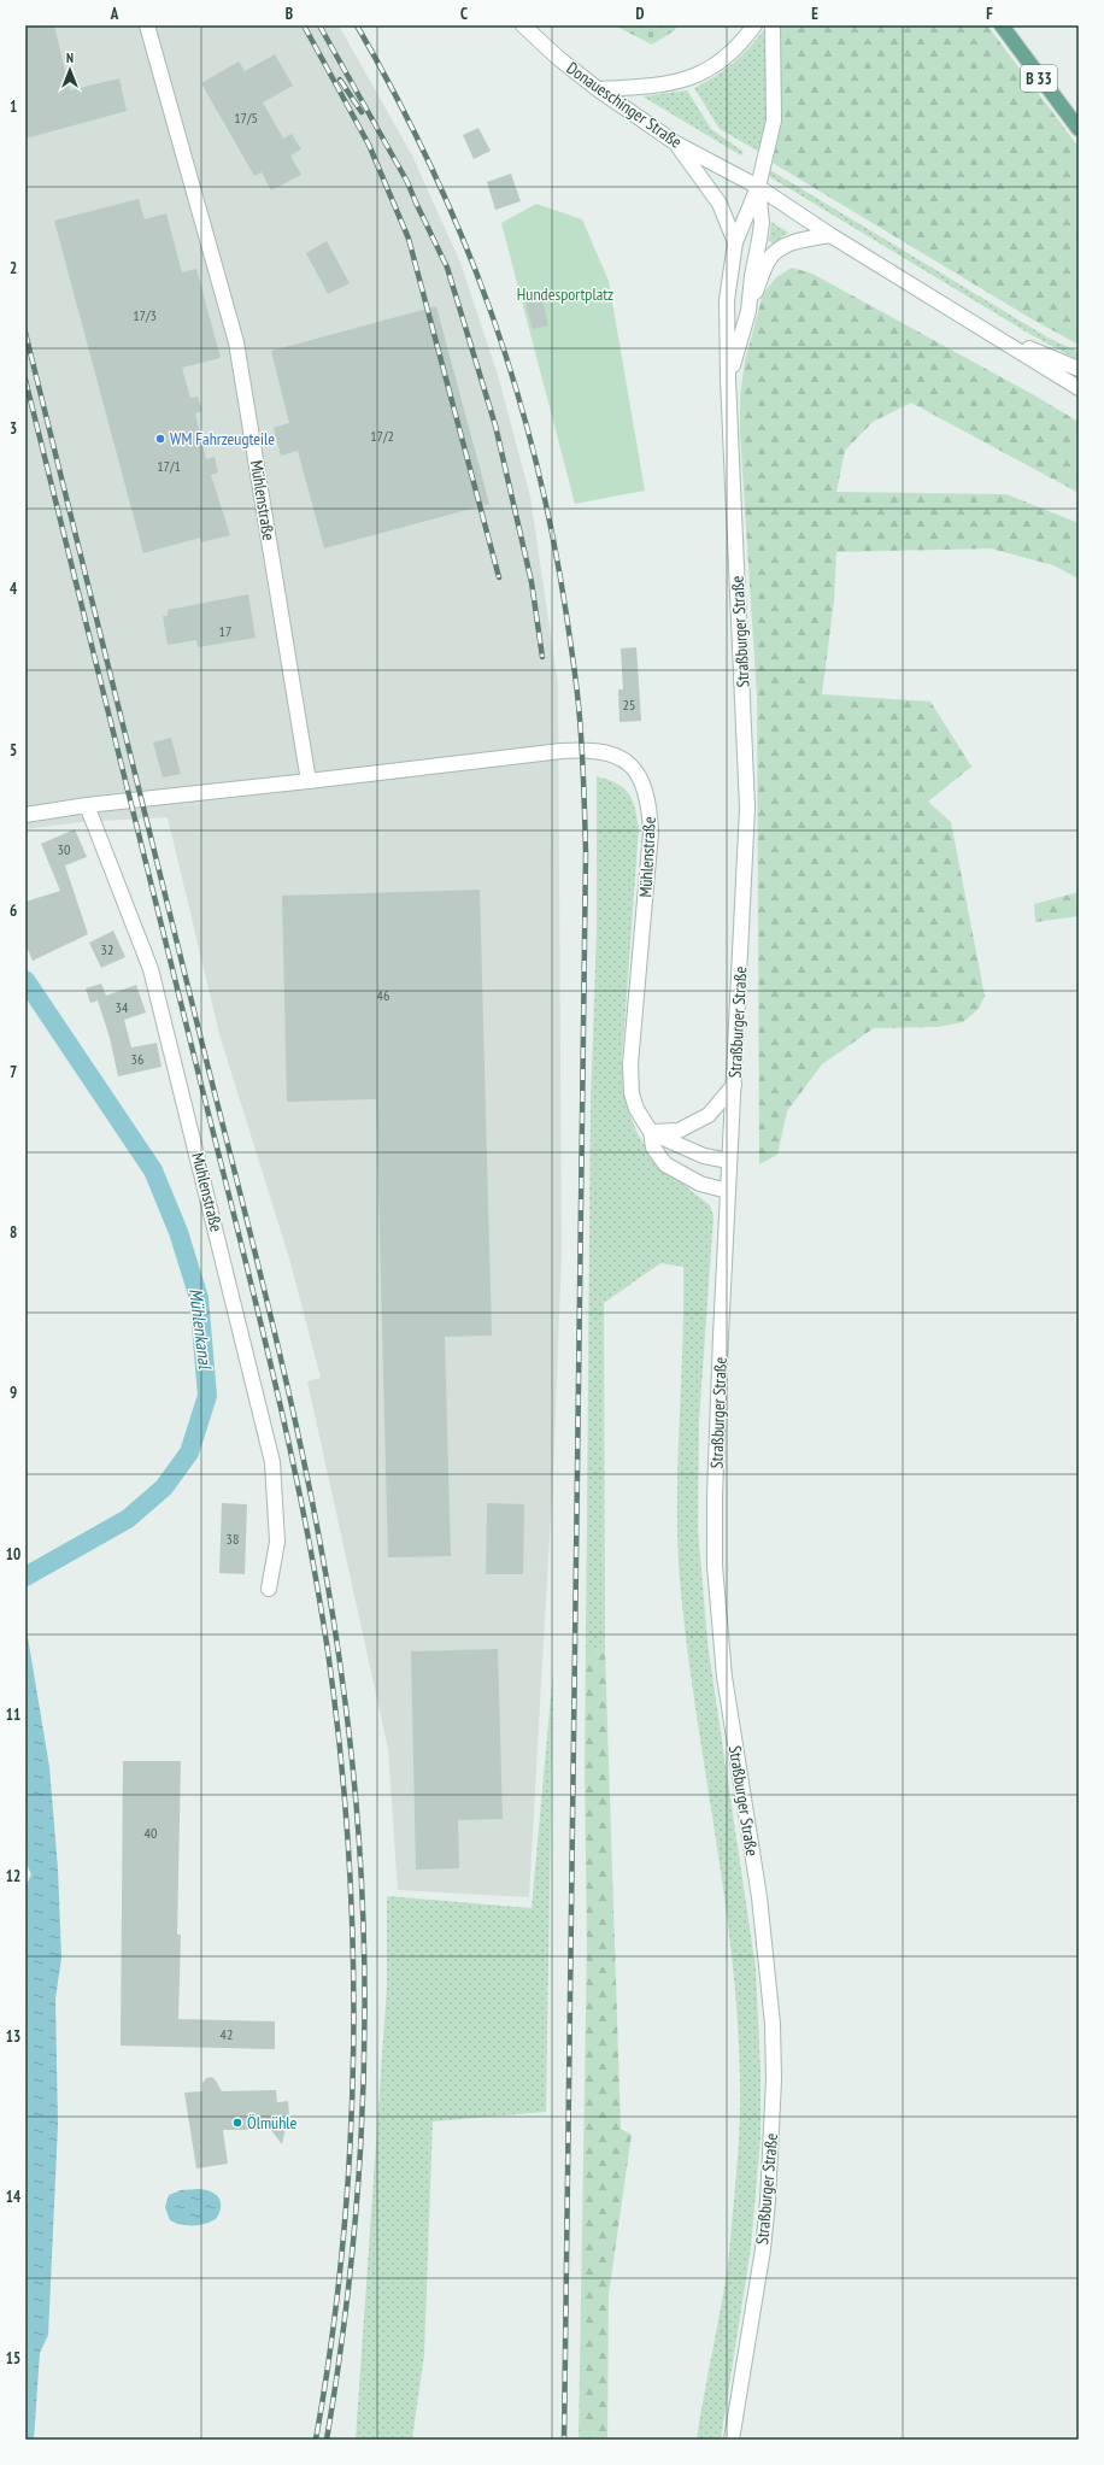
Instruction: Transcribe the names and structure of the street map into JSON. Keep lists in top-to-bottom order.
{
  "streets": {
    "main road": [
      "B 33",
      "Donaueschinger Straße",
      "Mühlenstraße",
      "Straßburger Straße"
    ]
  },
  "crossings": [
    ["Donaueschinger Straße", "Straßburger Straße"],
    ["Mühlenstraße", "Straßburger Straße"]
  ],
  "water": ["Mühlenkanal"],
  "parks": ["Hundesportplatz"],
  "places": ["WM Fahrzeugteile", "Ölmühle"],
  "house_numbers": [
    "17/5",
    "17/3",
    "17/2",
    "17/1",
    "17",
    "25",
    "30",
    "32",
    "46",
    "34",
    "36",
    "38",
    "40",
    "42"
  ],
  "north": "top",
  "grid": {
    "columns": [
      "A",
      "B",
      "C",
      "D",
      "E",
      "F"
    ],
    "rows": [
      "1",
      "2",
      "3",
      "4",
      "5",
      "6",
      "7",
      "8",
      "9",
      "10",
      "11",
      "12",
      "13",
      "14",
      "15"
    ]
  }
}
